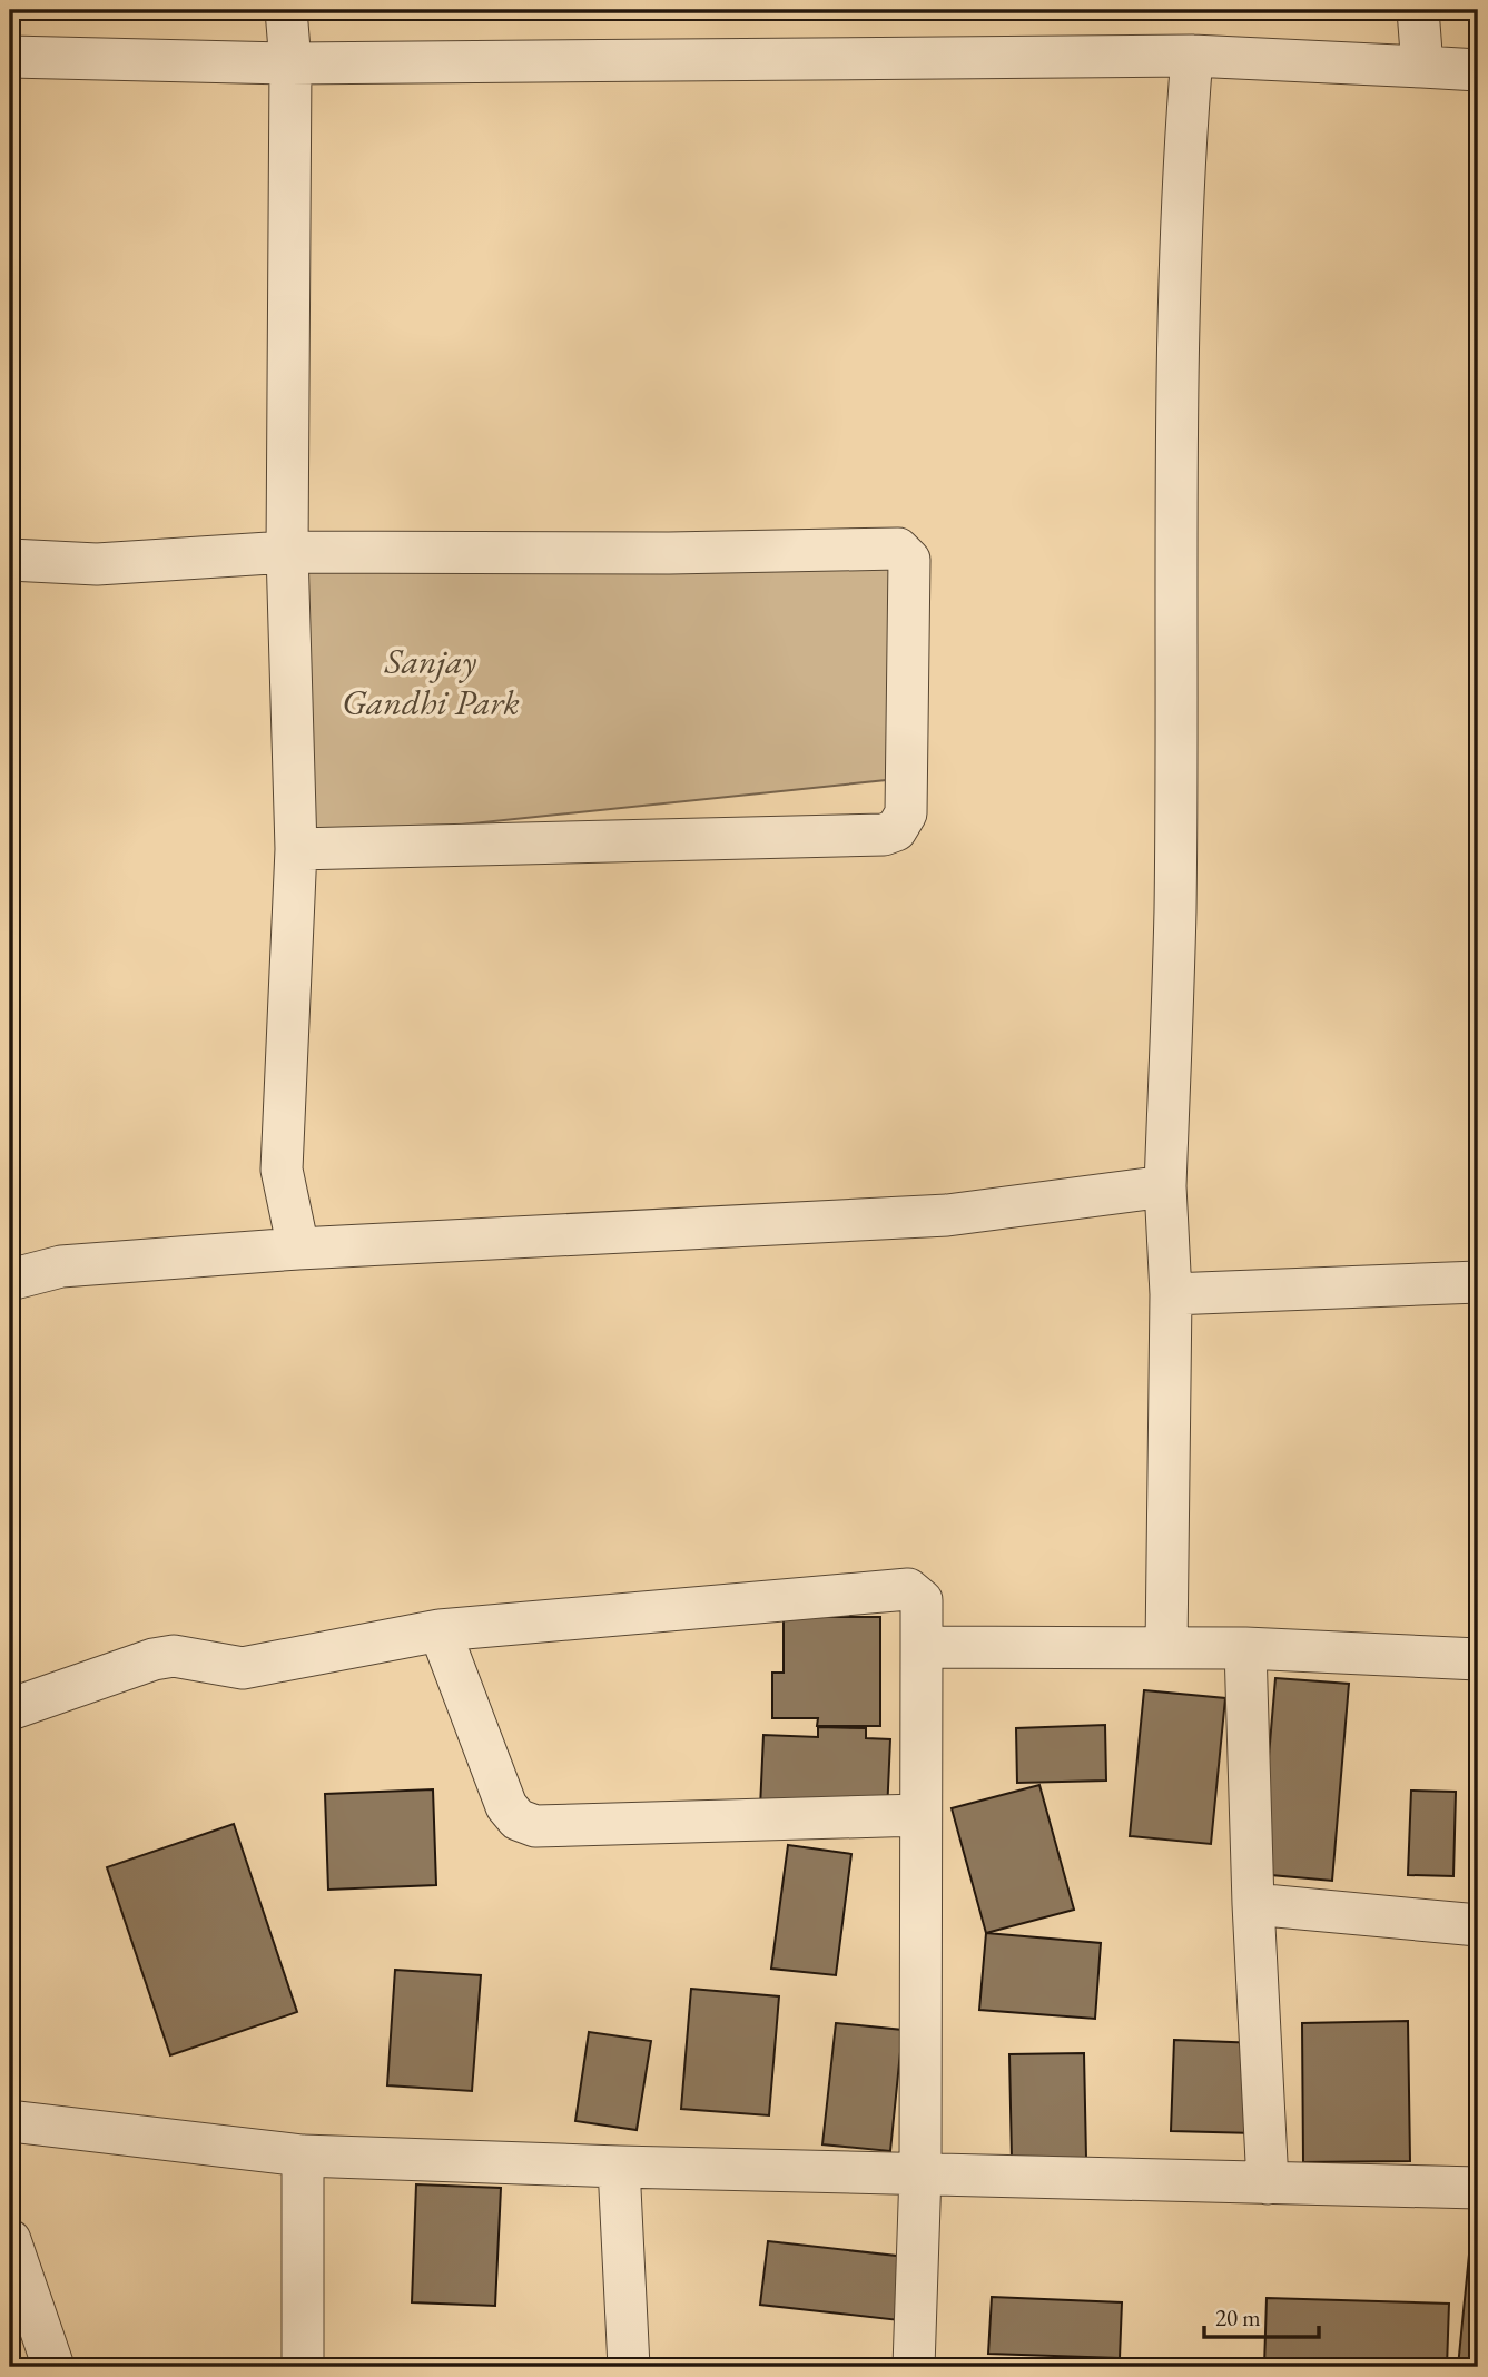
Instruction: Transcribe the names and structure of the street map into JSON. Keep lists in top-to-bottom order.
{
  "parks": ["Sanjay Gandhi Park"],
  "scale_bar": "20 m"
}
